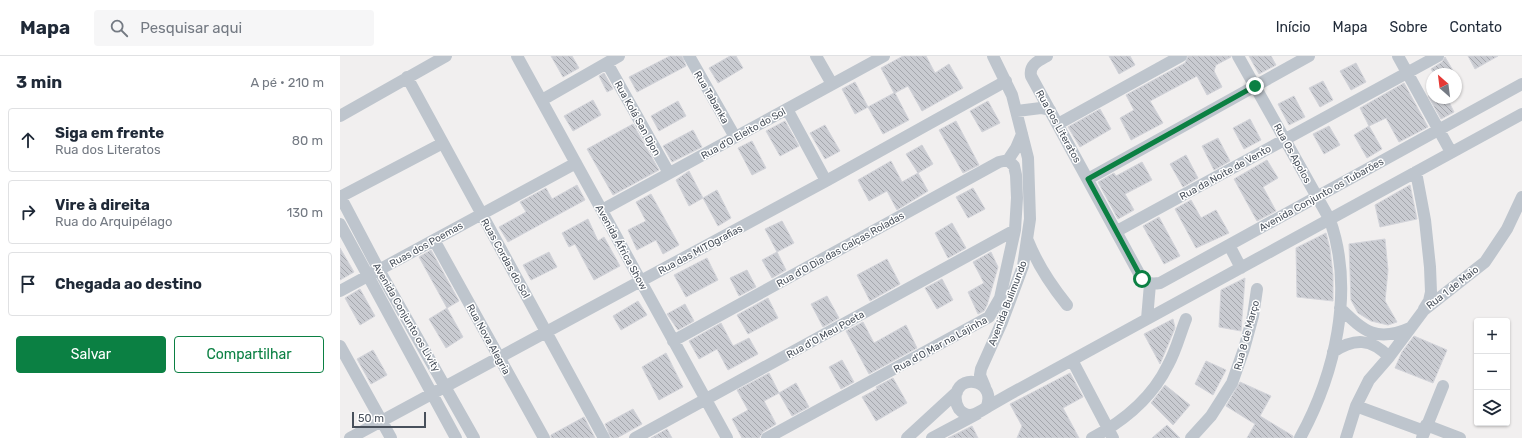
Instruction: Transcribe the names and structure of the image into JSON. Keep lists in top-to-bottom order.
{
  "streets": {
    "street": [
      "Rua Tabanka",
      "Rua Kolá San Djon",
      "Rua dos Literatos",
      "Rua d'O Eleito do Sol",
      "Rua Os Apolos",
      "Rua da Noite de Vento",
      "Avenida Conjunto os Tubarões",
      "Ruas dos Poemas",
      "Avenida África Show",
      "Rua das MITOgrafias",
      "Rua d'O Dia das Calças Roladas",
      "Ruas Cordas do Sol",
      "Rua 1 de Maio",
      "Avenida Bulimundo",
      "Avenida Conjunto os Livity",
      "Rua d'O Meu Poeta",
      "Rua 8 de Março",
      "Rua Nova Alegria",
      "Rua d'O Mar na Lajinha"
    ]
  },
  "crossings": [
    ["Rua Tabanka", "Rua d'O Eleito do Sol"],
    ["Rua Kolá San Djon", "Rua d'O Eleito do Sol"],
    ["Rua dos Literatos", "Rua da Noite de Vento"],
    ["Rua dos Literatos", "Avenida Conjunto os Tubarões"],
    ["Rua d'O Eleito do Sol", "Avenida África Show"],
    ["Rua Os Apolos", "Rua da Noite de Vento"],
    ["Rua Os Apolos", "Avenida Conjunto os Tubarões"],
    ["Ruas dos Poemas", "Avenida África Show"],
    ["Ruas dos Poemas", "Ruas Cordas do Sol"],
    ["Ruas dos Poemas", "Avenida Conjunto os Livity"],
    ["Ruas dos Poemas", "Rua Nova Alegria"],
    ["Avenida África Show", "Rua das MITOgrafias"],
    ["Avenida África Show", "Rua d'O Dia das Calças Roladas"],
    ["Avenida África Show", "Rua d'O Meu Poeta"],
    ["Rua das MITOgrafias", "Ruas Cordas do Sol"],
    ["Rua das MITOgrafias", "Avenida Bulimundo"],
    ["Rua das MITOgrafias", "Avenida Conjunto os Livity"],
    ["Rua das MITOgrafias", "Rua Nova Alegria"],
    ["Rua d'O Dia das Calças Roladas", "Rua d'O Mar na Lajinha"],
    ["Rua d'O Meu Poeta", "Rua d'O Mar na Lajinha"]
  ],
  "scale_bar": "50 m",
  "north": "top left",
  "page": {
    "header": "Mapa",
    "search": "Pesquisar aqui",
    "nav": [
      "Início",
      "Mapa",
      "Sobre",
      "Contato"
    ],
    "heading": ["3 min", "A pé · 210 m"],
    "list": [
      ["Siga em frente", "Rua dos Literatos", "80 m"],
      ["Vire à direita", "Rua do Arquipélago", "130 m"],
      "Chegada ao destino"
    ],
    "map_buttons": ["+", "−"],
    "buttons": ["Salvar", "Compartilhar"],
    "scale": "50 m"
  }
}
